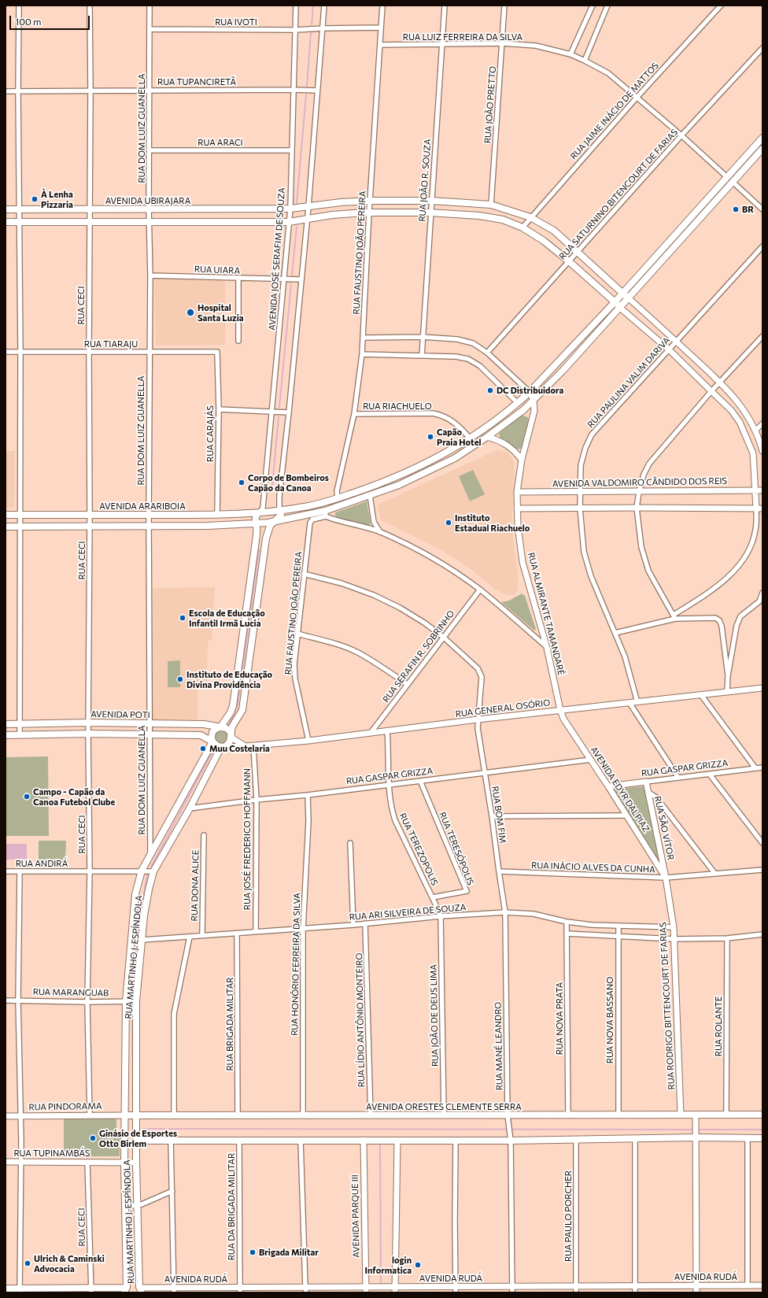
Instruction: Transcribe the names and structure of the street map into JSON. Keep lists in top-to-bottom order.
{
  "streets": {
    "main road": [
      "AVENIDA UBIRAJARA",
      "AVENIDA ARARIBOIA",
      "AVENIDA POTI",
      "RUA MARTINHO J. ESPÍNDOLA",
      "AVENIDA ORESTES CLEMENTE SERRA",
      "AVENIDA RUDÁ"
    ],
    "street": [
      "RUA IVOTI",
      "RUA LUIZ FERREIRA DA SILVA",
      "RUA TUPANCIRETÃ",
      "RUA JOÃO PRETTO",
      "RUA JAIME INÁCIO DE MATTOS",
      "RUA DOM LUIZ GUANELLA",
      "RUA ARACI",
      "RUA JOÃO R. SOUZA",
      "RUA SATURNINO BITENCOURT DE FARIAS",
      "RUA FAUSTINO JOÃO PEREIRA",
      "AVENIDA JOSÉ SERAFIM DE SOUZA",
      "RUA UIARA",
      "RUA CECI",
      "RUA TIARAJU",
      "RUA PAULINA VALIM DARIVA",
      "RUA RIACHUELO",
      "RUA CARAJÁS",
      "AVENIDA VALDOMIRO CÂNDIDO DOS REIS",
      "RUA ALMIRANTE TAMANDARÉ",
      "RUA SERAFIN R. SOBRINHO",
      "RUA GENERAL OSÓRIO",
      "RUA GASPAR GRIZZA",
      "AVENIDA EDYR DALPIAZ",
      "RUA BOM FIM",
      "RUA SÃO VÍTOR",
      "RUA JOSÉ FREDERICO HOFFMANN",
      "RUA TERESÓPOLIS",
      "RUA TEREZOPOLIS",
      "RUA ANDIRÁ",
      "RUA INÁCIO ALVES DA CUNHA",
      "RUA DONA ALICE",
      "RUA ARI SILVEIRA DE SOUZA",
      "RUA HONÓRIO FERREIRA DA SILVA",
      "RUA MARANGUAB",
      "RUA RODRIGO BITTENCOURT DE FARIAS",
      "RUA JOÃO DE DEUS LIMA",
      "RUA NOVA PRATA",
      "RUA LÍDIO ANTÔNIO MONTEIRO",
      "RUA NOVA BASSANO",
      "RUA BRIGADA MILITAR",
      "RUA ROLANTE",
      "RUA MANÉ LEANDRO",
      "RUA PINDORAMA",
      "RUA TUPINAMBÁS",
      "RUA DA BRIGADA MILITAR",
      "AVENIDA PARQUE III",
      "RUA PAULO PORCHER"
    ]
  },
  "crossings": [
    ["RUA IVOTI", "RUA DOM LUIZ GUANELLA"],
    ["RUA IVOTI", "AVENIDA JOSÉ SERAFIM DE SOUZA"],
    ["RUA LUIZ FERREIRA DA SILVA", "RUA JOÃO PRETTO"],
    ["RUA LUIZ FERREIRA DA SILVA", "RUA JAIME INÁCIO DE MATTOS"],
    ["RUA LUIZ FERREIRA DA SILVA", "RUA JOÃO R. SOUZA"],
    ["RUA LUIZ FERREIRA DA SILVA", "RUA SATURNINO BITENCOURT DE FARIAS"],
    ["RUA LUIZ FERREIRA DA SILVA", "RUA FAUSTINO JOÃO PEREIRA"],
    ["RUA LUIZ FERREIRA DA SILVA", "AVENIDA ARARIBOIA"],
    ["RUA TUPANCIRETÃ", "RUA DOM LUIZ GUANELLA"],
    ["RUA TUPANCIRETÃ", "AVENIDA JOSÉ SERAFIM DE SOUZA"],
    ["RUA TUPANCIRETÃ", "RUA CECI"],
    ["RUA JOÃO PRETTO", "AVENIDA UBIRAJARA"],
    ["RUA JAIME INÁCIO DE MATTOS", "AVENIDA UBIRAJARA"],
    ["RUA DOM LUIZ GUANELLA", "RUA ARACI"],
    ["RUA DOM LUIZ GUANELLA", "AVENIDA UBIRAJARA"],
    ["RUA DOM LUIZ GUANELLA", "RUA UIARA"],
    ["RUA DOM LUIZ GUANELLA", "RUA TIARAJU"],
    ["RUA DOM LUIZ GUANELLA", "AVENIDA ARARIBOIA"],
    ["RUA DOM LUIZ GUANELLA", "AVENIDA POTI"],
    ["RUA DOM LUIZ GUANELLA", "RUA MARTINHO J. ESPÍNDOLA"],
    ["RUA ARACI", "AVENIDA JOSÉ SERAFIM DE SOUZA"],
    ["RUA JOÃO R. SOUZA", "AVENIDA UBIRAJARA"],
    ["RUA SATURNINO BITENCOURT DE FARIAS", "AVENIDA UBIRAJARA"],
    ["AVENIDA UBIRAJARA", "RUA FAUSTINO JOÃO PEREIRA"],
    ["AVENIDA UBIRAJARA", "AVENIDA JOSÉ SERAFIM DE SOUZA"],
    ["AVENIDA UBIRAJARA", "RUA CECI"],
    ["AVENIDA UBIRAJARA", "AVENIDA ARARIBOIA"],
    ["RUA FAUSTINO JOÃO PEREIRA", "RUA RIACHUELO"],
    ["RUA FAUSTINO JOÃO PEREIRA", "AVENIDA ARARIBOIA"],
    ["RUA FAUSTINO JOÃO PEREIRA", "RUA GENERAL OSÓRIO"],
    ["RUA FAUSTINO JOÃO PEREIRA", "RUA BOM FIM"],
    ["AVENIDA JOSÉ SERAFIM DE SOUZA", "RUA UIARA"],
    ["AVENIDA JOSÉ SERAFIM DE SOUZA", "AVENIDA ARARIBOIA"],
    ["RUA CECI", "RUA TIARAJU"],
    ["RUA CECI", "AVENIDA ARARIBOIA"],
    ["RUA CECI", "AVENIDA POTI"],
    ["RUA CECI", "RUA ANDIRÁ"],
    ["RUA CECI", "RUA MARANGUAB"],
    ["RUA CECI", "RUA PINDORAMA"],
    ["RUA CECI", "RUA TUPINAMBÁS"],
    ["RUA CECI", "AVENIDA RUDÁ"],
    ["RUA TIARAJU", "RUA CARAJÁS"],
    ["RUA PAULINA VALIM DARIVA", "AVENIDA VALDOMIRO CÂNDIDO DOS REIS"],
    ["RUA PAULINA VALIM DARIVA", "RUA GENERAL OSÓRIO"],
    ["RUA RIACHUELO", "AVENIDA ARARIBOIA"],
    ["RUA CARAJÁS", "AVENIDA ARARIBOIA"],
    ["AVENIDA VALDOMIRO CÂNDIDO DOS REIS", "RUA ALMIRANTE TAMANDARÉ"],
    ["AVENIDA ARARIBOIA", "RUA ALMIRANTE TAMANDARÉ"],
    ["AVENIDA ARARIBOIA", "RUA MARTINHO J. ESPÍNDOLA"],
    ["RUA ALMIRANTE TAMANDARÉ", "RUA GENERAL OSÓRIO"],
    ["RUA ALMIRANTE TAMANDARÉ", "AVENIDA EDYR DALPIAZ"],
    ["RUA SERAFIN R. SOBRINHO", "RUA GENERAL OSÓRIO"],
    ["RUA SERAFIN R. SOBRINHO", "RUA BOM FIM"],
    ["RUA GENERAL OSÓRIO", "AVENIDA POTI"],
    ["RUA GENERAL OSÓRIO", "AVENIDA EDYR DALPIAZ"],
    ["RUA GENERAL OSÓRIO", "RUA BOM FIM"],
    ["RUA GENERAL OSÓRIO", "RUA JOSÉ FREDERICO HOFFMANN"],
    ["RUA GENERAL OSÓRIO", "RUA TEREZOPOLIS"],
    ["RUA GENERAL OSÓRIO", "RUA MARTINHO J. ESPÍNDOLA"],
    ["AVENIDA POTI", "RUA MARTINHO J. ESPÍNDOLA"],
    ["RUA GASPAR GRIZZA", "AVENIDA EDYR DALPIAZ"],
    ["RUA GASPAR GRIZZA", "RUA BOM FIM"],
    ["RUA GASPAR GRIZZA", "RUA SÃO VÍTOR"],
    ["RUA GASPAR GRIZZA", "RUA JOSÉ FREDERICO HOFFMANN"],
    ["RUA GASPAR GRIZZA", "RUA TERESÓPOLIS"],
    ["RUA GASPAR GRIZZA", "RUA TEREZOPOLIS"],
    ["RUA GASPAR GRIZZA", "RUA MARTINHO J. ESPÍNDOLA"],
    ["RUA GASPAR GRIZZA", "RUA HONÓRIO FERREIRA DA SILVA"],
    ["AVENIDA EDYR DALPIAZ", "RUA SÃO VÍTOR"],
    ["AVENIDA EDYR DALPIAZ", "RUA INÁCIO ALVES DA CUNHA"],
    ["AVENIDA EDYR DALPIAZ", "RUA RODRIGO BITTENCOURT DE FARIAS"],
    ["RUA BOM FIM", "RUA INÁCIO ALVES DA CUNHA"],
    ["RUA BOM FIM", "RUA ARI SILVEIRA DE SOUZA"],
    ["RUA BOM FIM", "RUA MANÉ LEANDRO"],
    ["RUA SÃO VÍTOR", "RUA INÁCIO ALVES DA CUNHA"],
    ["RUA SÃO VÍTOR", "RUA RODRIGO BITTENCOURT DE FARIAS"],
    ["RUA JOSÉ FREDERICO HOFFMANN", "RUA ARI SILVEIRA DE SOUZA"],
    ["RUA TERESÓPOLIS", "RUA TEREZOPOLIS"],
    ["RUA TEREZOPOLIS", "RUA ARI SILVEIRA DE SOUZA"],
    ["RUA TEREZOPOLIS", "RUA JOÃO DE DEUS LIMA"],
    ["RUA ANDIRÁ", "RUA MARTINHO J. ESPÍNDOLA"],
    ["RUA INÁCIO ALVES DA CUNHA", "RUA RODRIGO BITTENCOURT DE FARIAS"],
    ["RUA DONA ALICE", "RUA ARI SILVEIRA DE SOUZA"],
    ["RUA ARI SILVEIRA DE SOUZA", "RUA MARTINHO J. ESPÍNDOLA"],
    ["RUA ARI SILVEIRA DE SOUZA", "RUA HONÓRIO FERREIRA DA SILVA"],
    ["RUA ARI SILVEIRA DE SOUZA", "RUA RODRIGO BITTENCOURT DE FARIAS"],
    ["RUA ARI SILVEIRA DE SOUZA", "RUA JOÃO DE DEUS LIMA"],
    ["RUA ARI SILVEIRA DE SOUZA", "RUA NOVA PRATA"],
    ["RUA ARI SILVEIRA DE SOUZA", "RUA LÍDIO ANTÔNIO MONTEIRO"],
    ["RUA ARI SILVEIRA DE SOUZA", "RUA NOVA BASSANO"],
    ["RUA ARI SILVEIRA DE SOUZA", "RUA BRIGADA MILITAR"],
    ["RUA ARI SILVEIRA DE SOUZA", "RUA MANÉ LEANDRO"],
    ["RUA MARTINHO J. ESPÍNDOLA", "RUA MARANGUAB"],
    ["RUA MARTINHO J. ESPÍNDOLA", "RUA PINDORAMA"],
    ["RUA MARTINHO J. ESPÍNDOLA", "AVENIDA ORESTES CLEMENTE SERRA"],
    ["RUA MARTINHO J. ESPÍNDOLA", "RUA TUPINAMBÁS"],
    ["RUA MARTINHO J. ESPÍNDOLA", "AVENIDA RUDÁ"],
    ["RUA HONÓRIO FERREIRA DA SILVA", "AVENIDA ORESTES CLEMENTE SERRA"],
    ["RUA RODRIGO BITTENCOURT DE FARIAS", "AVENIDA ORESTES CLEMENTE SERRA"],
    ["RUA JOÃO DE DEUS LIMA", "AVENIDA ORESTES CLEMENTE SERRA"],
    ["RUA NOVA PRATA", "AVENIDA ORESTES CLEMENTE SERRA"],
    ["RUA LÍDIO ANTÔNIO MONTEIRO", "AVENIDA ORESTES CLEMENTE SERRA"],
    ["RUA NOVA BASSANO", "AVENIDA ORESTES CLEMENTE SERRA"],
    ["RUA BRIGADA MILITAR", "AVENIDA ORESTES CLEMENTE SERRA"],
    ["RUA ROLANTE", "AVENIDA ORESTES CLEMENTE SERRA"],
    ["RUA MANÉ LEANDRO", "AVENIDA ORESTES CLEMENTE SERRA"],
    ["RUA MANÉ LEANDRO", "AVENIDA RUDÁ"],
    ["RUA PINDORAMA", "AVENIDA ORESTES CLEMENTE SERRA"],
    ["RUA DA BRIGADA MILITAR", "AVENIDA RUDÁ"],
    ["AVENIDA PARQUE III", "AVENIDA RUDÁ"],
    ["RUA PAULO PORCHER", "AVENIDA RUDÁ"]
  ],
  "places": [
    "À Lenha Pizzaria",
    "BR",
    "Hospital Santa Luzia",
    "DC Distribuidora",
    "Capão Praia Hotel",
    "Corpo de Bombeiros Capão da Canoa",
    "Instituto Estadual Riachuelo",
    "Escola de Educação Infantil Irmã Lucia",
    "Instituto de Educação Divina Providência",
    "Muu Costelaria",
    "Campo - Capão da Canoa Futebol Clube",
    "Ginásio de Esportes Otto Birlem",
    "Brigada Militar",
    "Ulrich & Caminski Advocacia",
    "login Informatica"
  ],
  "scale_bar": "100 m"
}
